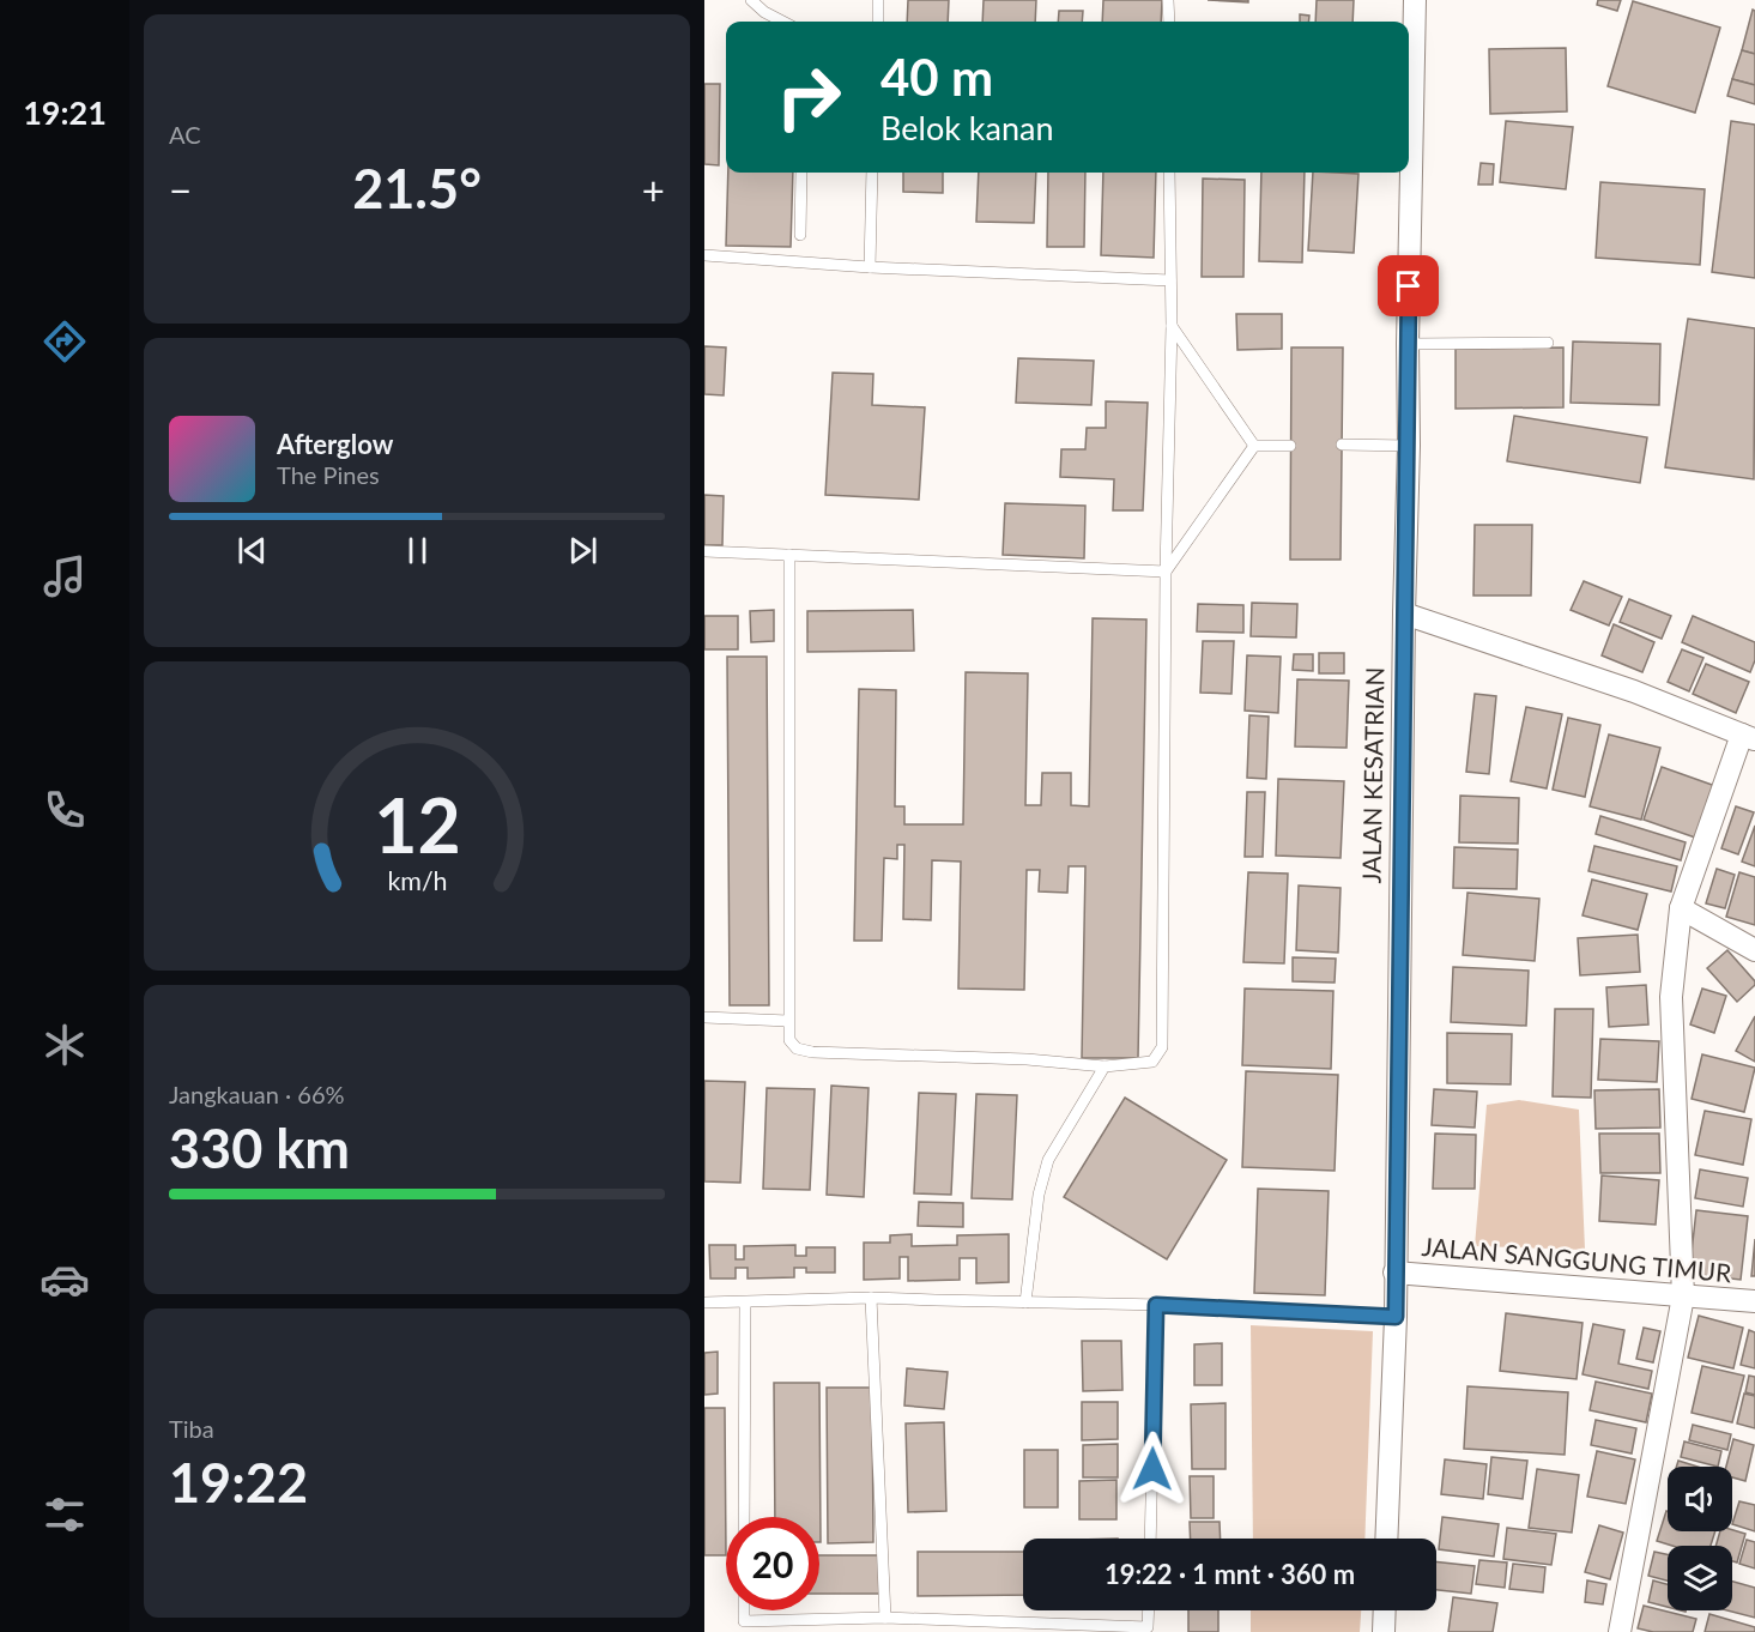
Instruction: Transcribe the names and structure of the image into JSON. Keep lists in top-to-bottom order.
{
  "streets": {
    "street": ["JALAN KESATRIAN", "JALAN SANGGUNG TIMUR"]
  },
  "crossings": [
    ["JALAN KESATRIAN", "JALAN SANGGUNG TIMUR"]
  ],
  "page": {
    "tabs": "19:21",
    "tile": [
      "AC",
      ["Jangkauan · 66%", "330 km"],
      ["Tiba", "19:22"]
    ],
    "turn": ["40 m", "Belok kanan"],
    "heat": ["−", "21.5°", "+"],
    "song": ["Afterglow", "The Pines"],
    "limit": "20",
    "trip": "19:22 · 1 mnt · 360 m",
    "gauge": ["12", "km/h"]
  }
}
